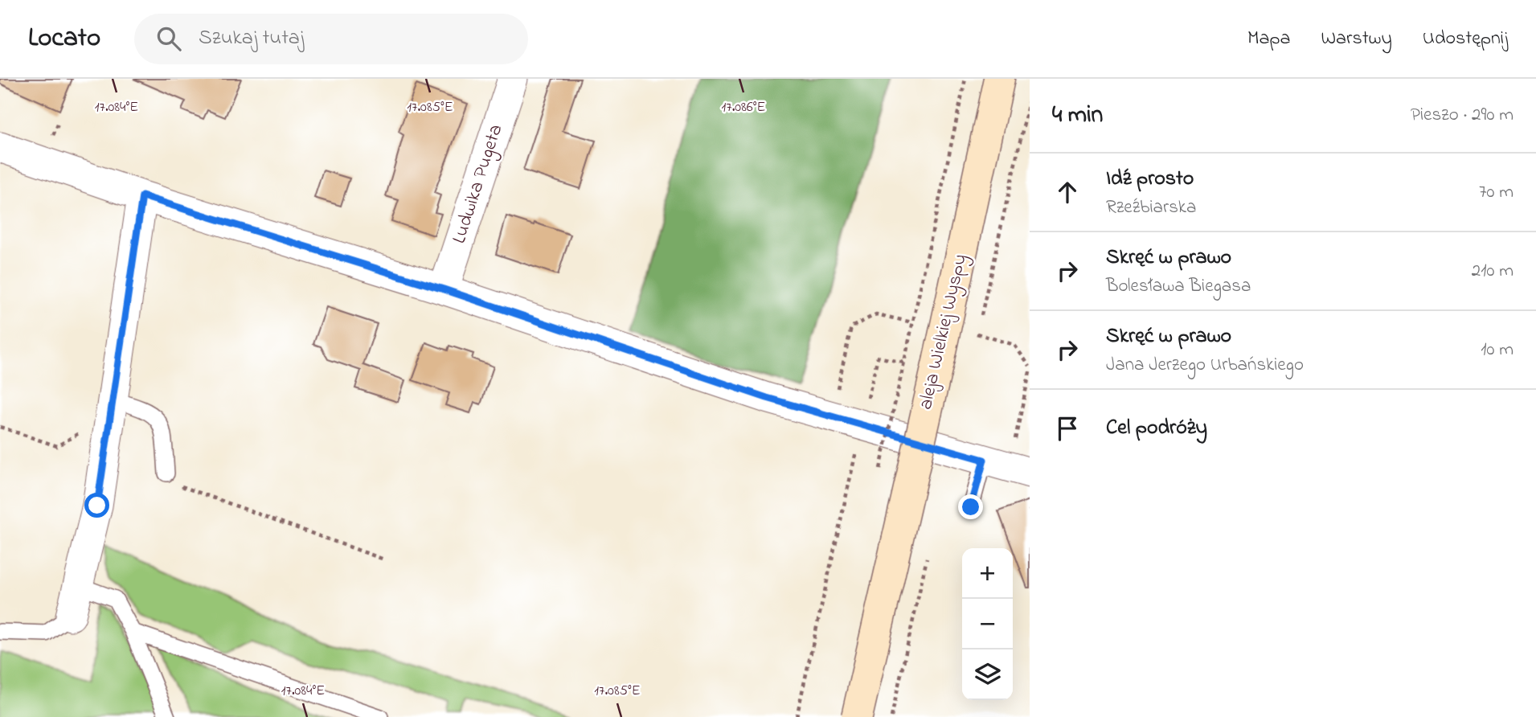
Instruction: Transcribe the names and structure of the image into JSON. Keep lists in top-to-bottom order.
{
  "streets": {
    "main road": ["aleja Wielkiej Wyspy"],
    "street": ["Ludwika Pugeta"]
  },
  "page": {
    "header": "Locato",
    "search": "Szukaj tutaj",
    "nav": ["Mapa", "Warstwy", "Udostępnij"],
    "heading": ["4 min", "Pieszo · 290 m"],
    "list": [
      ["Idź prosto", "Rzeźbiarska", "70 m"],
      ["Skręć w prawo", "Bolesława Biegasa", "210 m"],
      ["Skręć w prawo", "Jana Jerzego Urbańskiego", "10 m"],
      "Cel podróży"
    ],
    "map_buttons": ["+", "−"]
  },
  "coordinates": ["17.084°E", "17.085°E", "17.086°E"]
}
